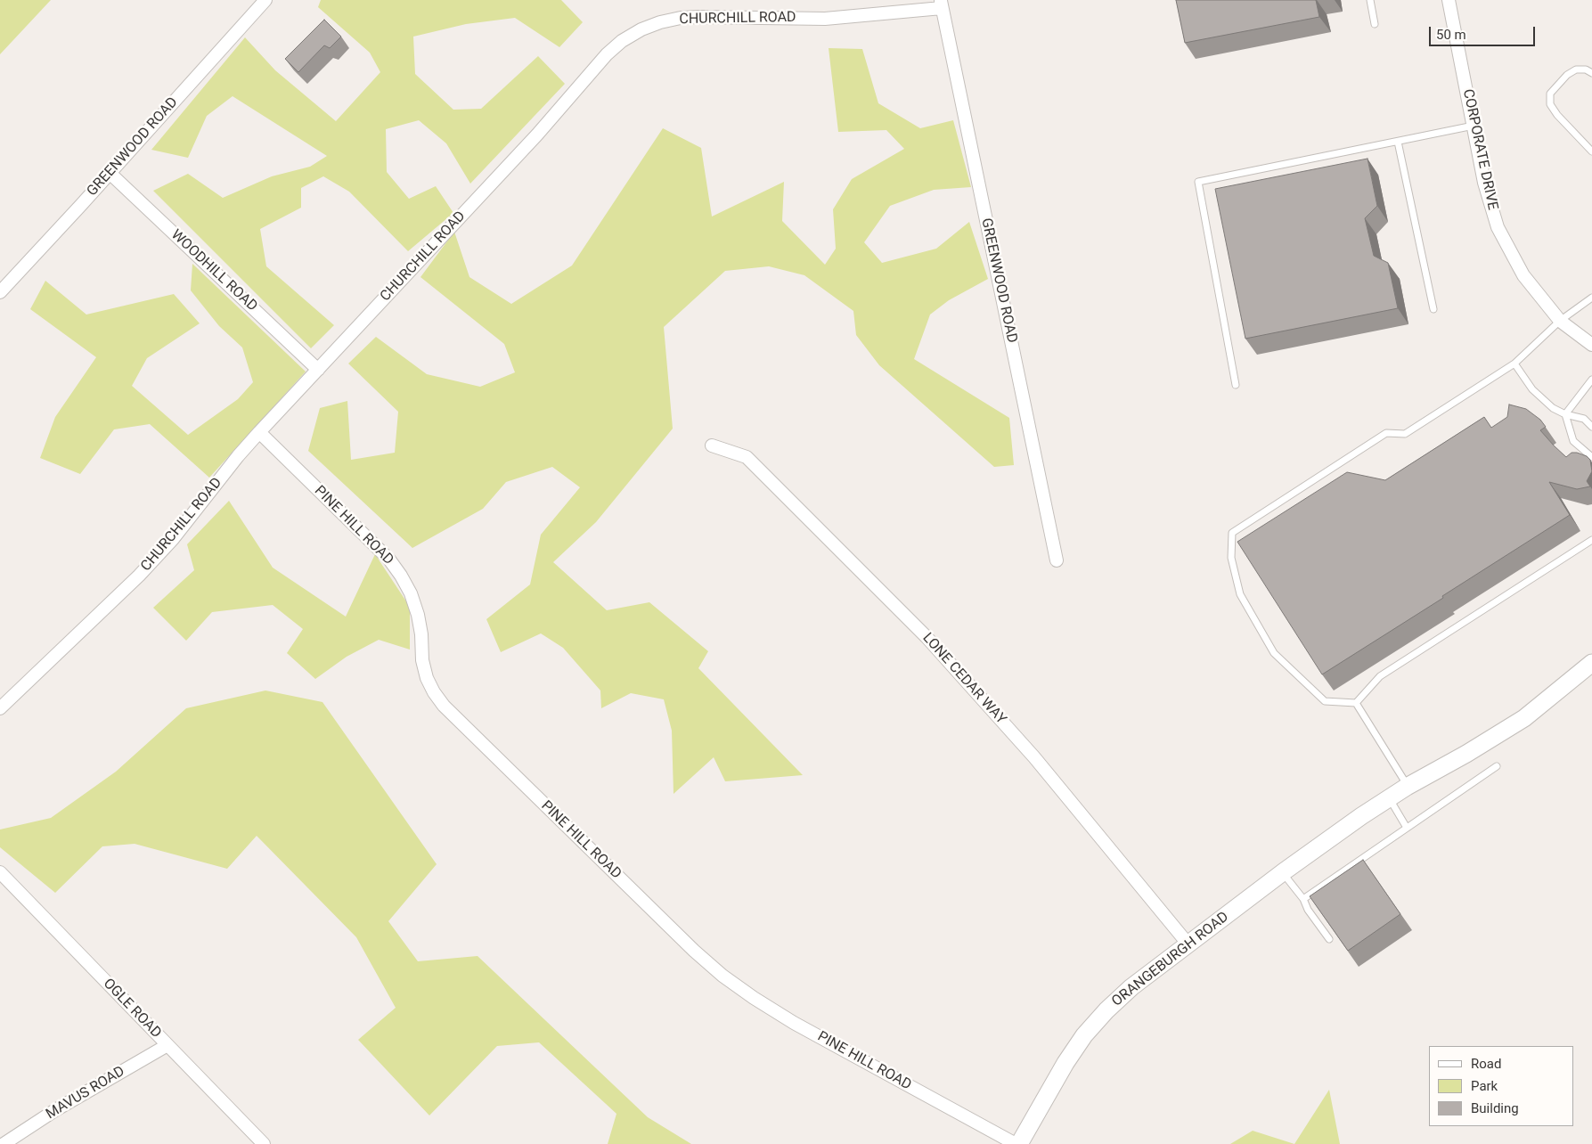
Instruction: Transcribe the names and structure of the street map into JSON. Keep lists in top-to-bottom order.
{
  "streets": {
    "street": [
      "CHURCHILL ROAD",
      "GREENWOOD ROAD",
      "CORPORATE DRIVE",
      "WOODHILL ROAD",
      "PINE HILL ROAD",
      "LONE CEDAR WAY",
      "ORANGEBURGH ROAD",
      "OGLE ROAD",
      "MAVUS ROAD"
    ]
  },
  "crossings": [
    ["CHURCHILL ROAD", "GREENWOOD ROAD"],
    ["CHURCHILL ROAD", "WOODHILL ROAD"],
    ["CHURCHILL ROAD", "PINE HILL ROAD"],
    ["GREENWOOD ROAD", "WOODHILL ROAD"],
    ["LONE CEDAR WAY", "ORANGEBURGH ROAD"],
    ["OGLE ROAD", "MAVUS ROAD"]
  ],
  "legend": ["Road", "Park", "Building"],
  "scale_bar": "50 m"
}
